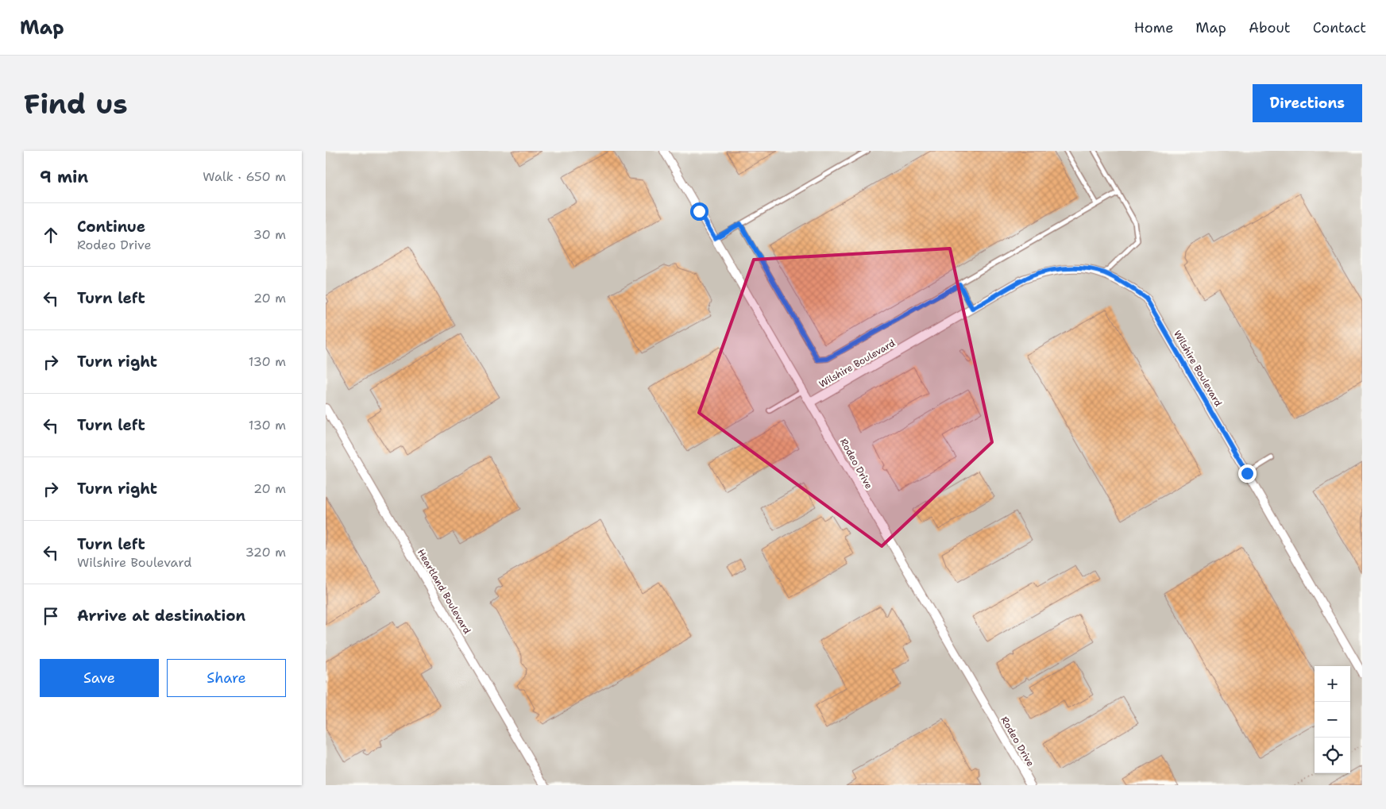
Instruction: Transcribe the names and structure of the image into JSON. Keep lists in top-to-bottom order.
{
  "streets": {
    "street": ["Wilshire Boulevard", "Rodeo Drive", "Heartland Boulevard"]
  },
  "crossings": [
    ["Wilshire Boulevard", "Rodeo Drive"]
  ],
  "page": {
    "header": "Map",
    "nav": [
      "Home",
      "Map",
      "About",
      "Contact"
    ],
    "buttons": [
      "Directions",
      ["Save", "Share"]
    ],
    "title": "Find us",
    "heading": ["9 min", "Walk · 650 m"],
    "list": [
      ["Continue", "Rodeo Drive", "30 m"],
      ["Turn left", "20 m"],
      ["Turn right", "130 m"],
      ["Turn left", "130 m"],
      ["Turn right", "20 m"],
      ["Turn left", "Wilshire Boulevard", "320 m"],
      "Arrive at destination"
    ],
    "map_buttons": ["+", "−"]
  }
}
